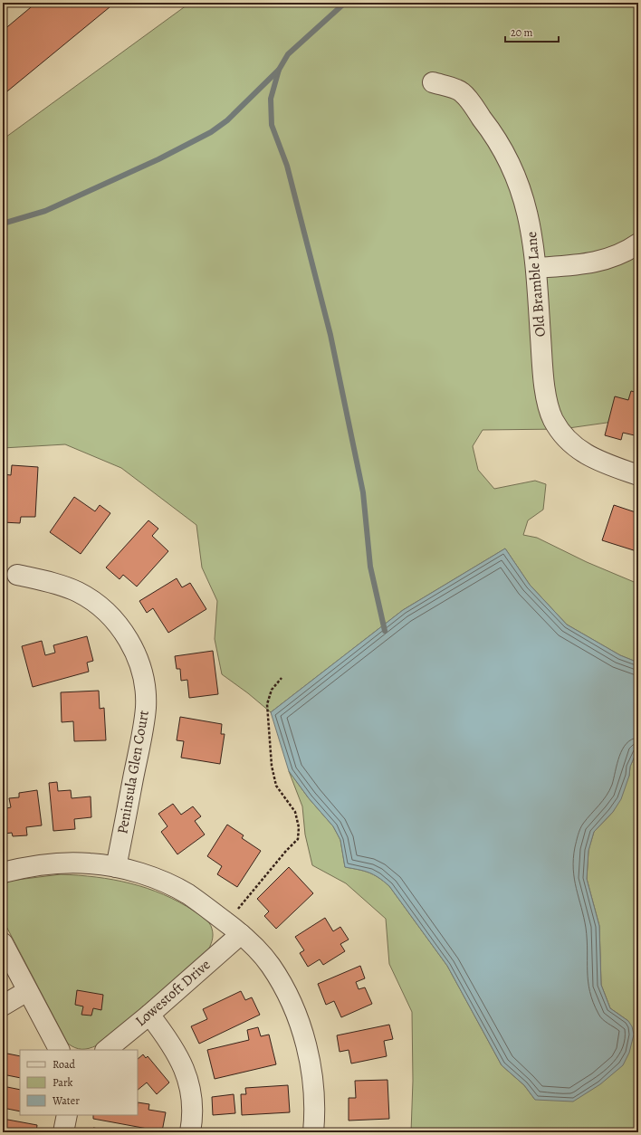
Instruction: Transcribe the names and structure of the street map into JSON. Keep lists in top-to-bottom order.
{
  "streets": {
    "street": ["Old Bramble Lane", "Peninsula Glen Court", "Lowestoft Drive"]
  },
  "legend": ["Road", "Park", "Water"],
  "scale_bar": "20 m"
}
